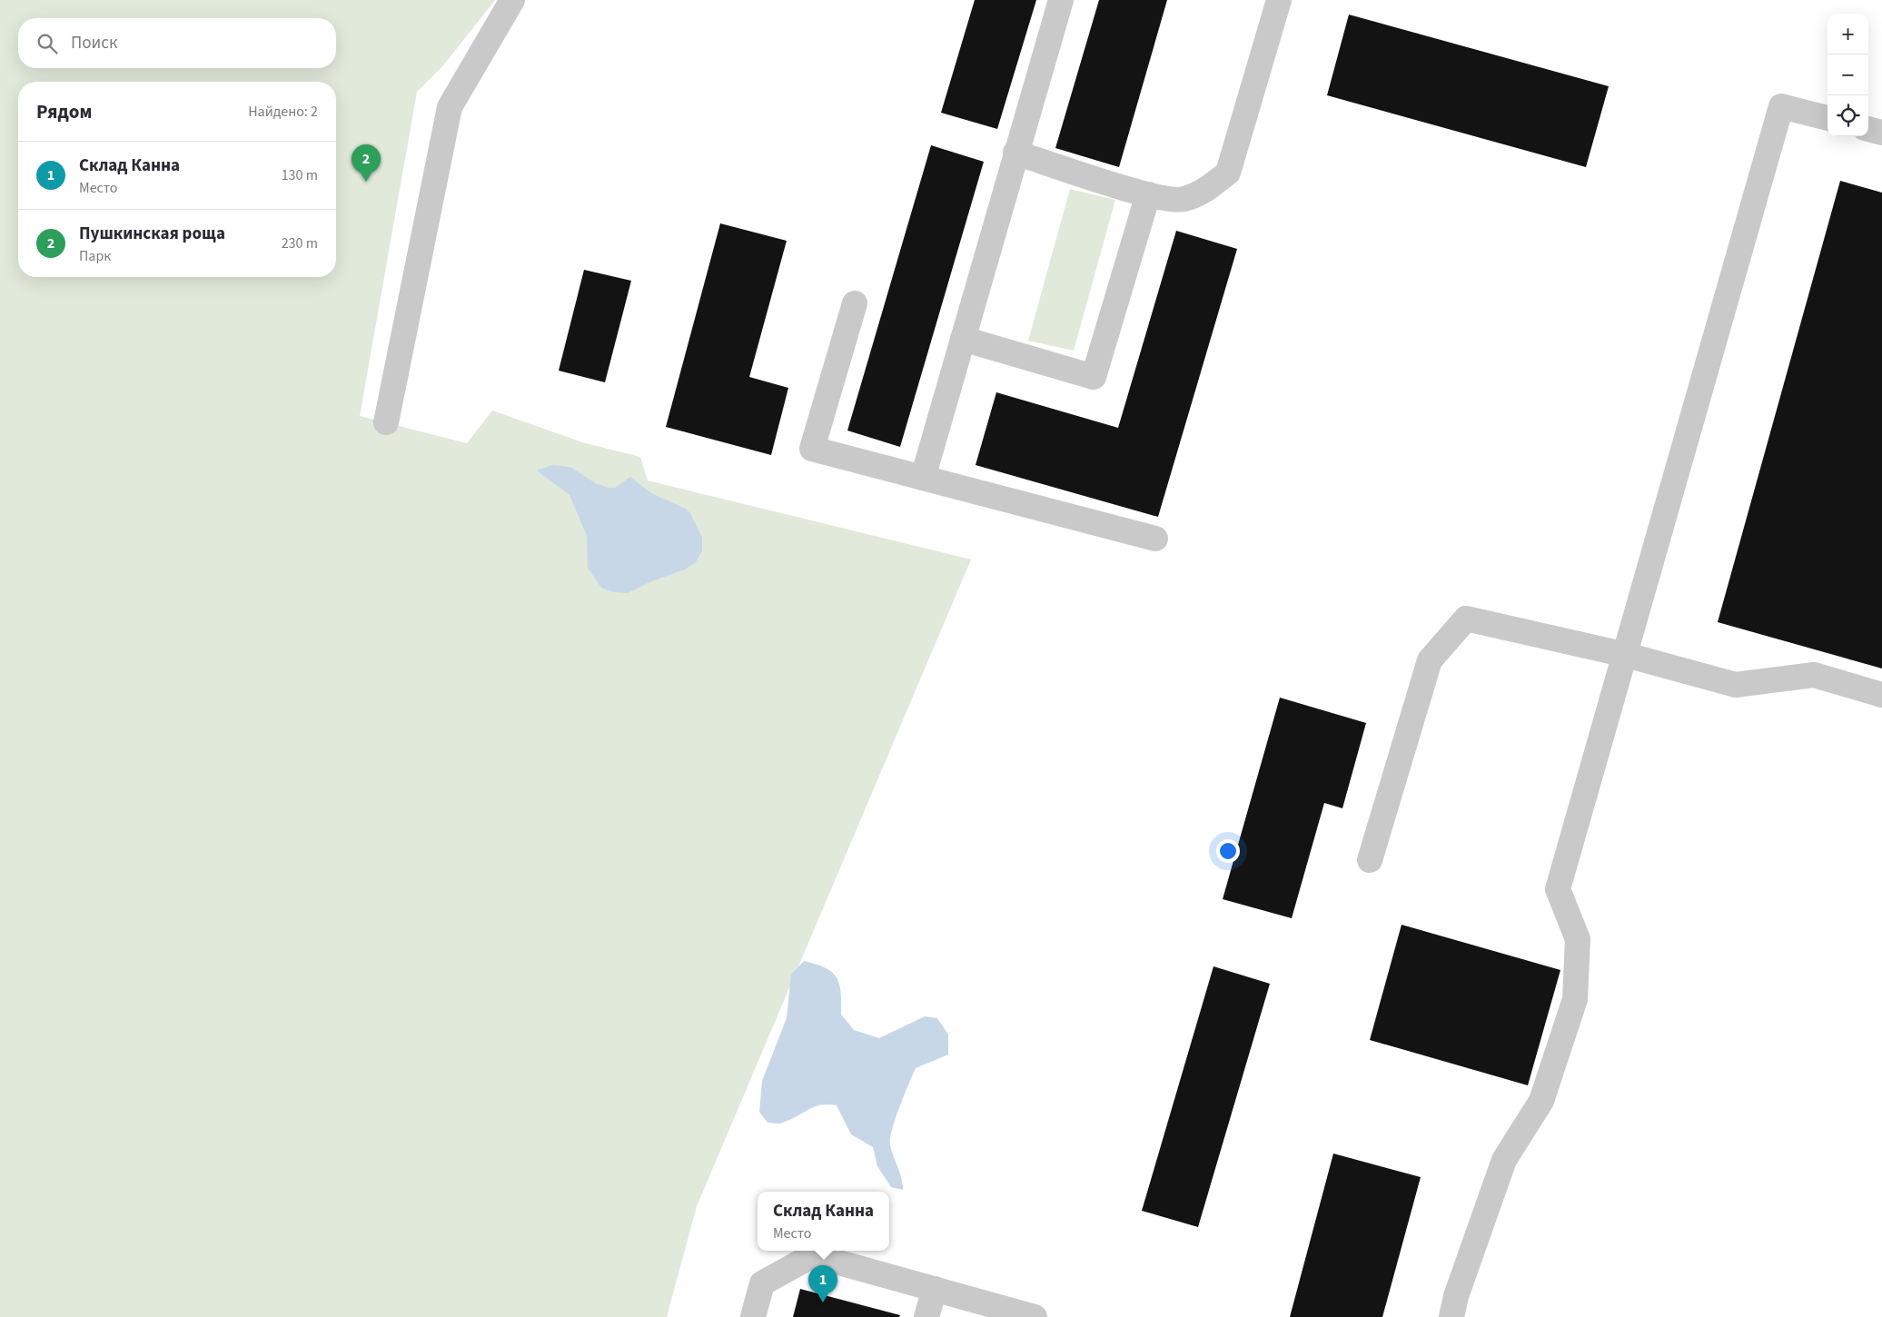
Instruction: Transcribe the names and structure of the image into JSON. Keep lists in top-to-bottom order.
{
  "page": {
    "map_buttons": ["+", "−"],
    "search": "Поиск",
    "heading": ["Рядом", "Найдено: 2"],
    "list": [
      {
        "mark": "1",
        "name": "Склад Канна",
        "note": "Место",
        "value": "130 m"
      },
      {
        "mark": "2",
        "name": "Пушкинская роща",
        "note": "Парк",
        "value": "230 m"
      }
    ],
    "pins": ["2", "1"],
    "popup": ["Склад Канна", "Место"]
  }
}
